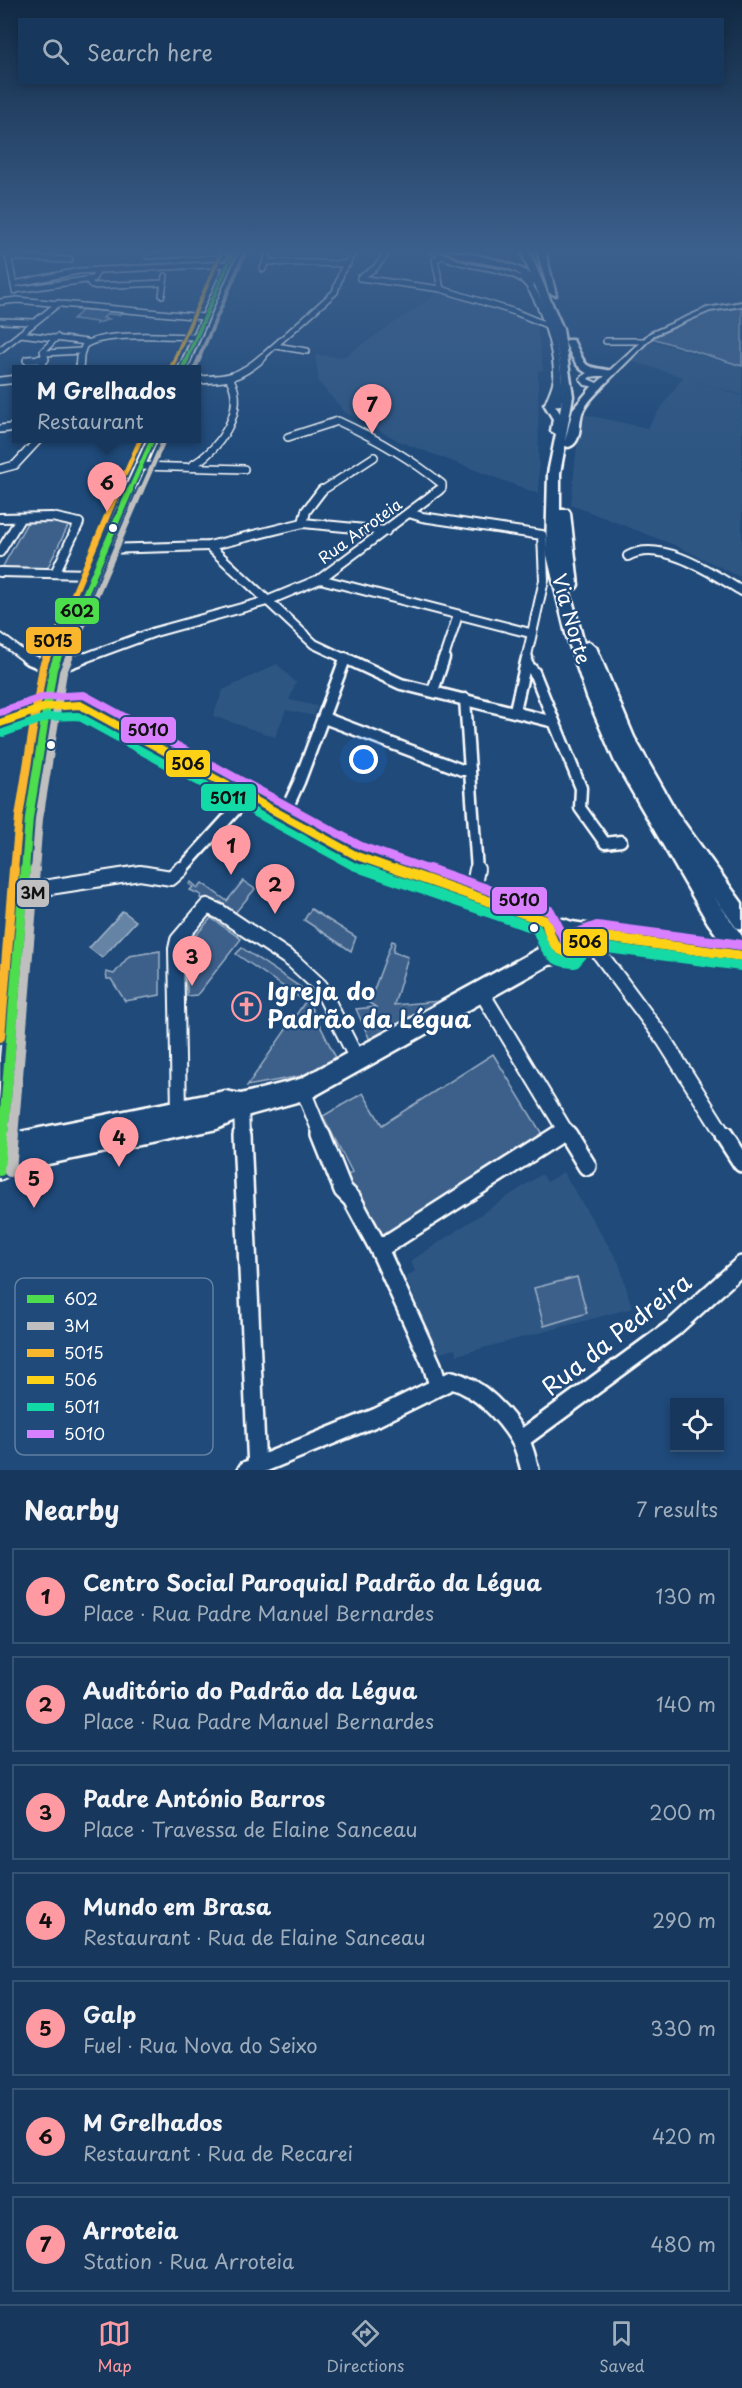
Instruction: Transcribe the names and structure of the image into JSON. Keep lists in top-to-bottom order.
{
  "streets": {
    "main road": ["Via Norte"],
    "street": ["Rua Arroteia", "Rua da Pedreira"]
  },
  "places": {
    "church": ["Igreja do Padrão da Légua"]
  },
  "lines": [
    "transit line 602",
    "transit line 3M",
    "transit line 5015",
    "transit line 5010",
    "transit line 506",
    "transit line 5011"
  ],
  "legend": [
    "602",
    "3M",
    "5015",
    "506",
    "5011",
    "5010"
  ],
  "page": {
    "search": "Search here",
    "popup": ["M Grelhados", "Restaurant"],
    "pins": [
      "7",
      "6",
      "1",
      "2",
      "3",
      "4",
      "5"
    ],
    "heading": ["Nearby", "7 results"],
    "list": [
      {
        "mark": "1",
        "name": "Centro Social Paroquial Padrão da Légua",
        "note": "Place · Rua Padre Manuel Bernardes",
        "value": "130 m"
      },
      {
        "mark": "2",
        "name": "Auditório do Padrão da Légua",
        "note": "Place · Rua Padre Manuel Bernardes",
        "value": "140 m"
      },
      {
        "mark": "3",
        "name": "Padre António Barros",
        "note": "Place · Travessa de Elaine Sanceau",
        "value": "200 m"
      },
      {
        "mark": "4",
        "name": "Mundo em Brasa",
        "note": "Restaurant · Rua de Elaine Sanceau",
        "value": "290 m"
      },
      {
        "mark": "5",
        "name": "Galp",
        "note": "Fuel · Rua Nova do Seixo",
        "value": "330 m"
      },
      {
        "mark": "6",
        "name": "M Grelhados",
        "note": "Restaurant · Rua de Recarei",
        "value": "420 m"
      },
      {
        "mark": "7",
        "name": "Arroteia",
        "note": "Station · Rua Arroteia",
        "value": "480 m"
      }
    ],
    "nav": ["Map", "Directions", "Saved"]
  }
}
